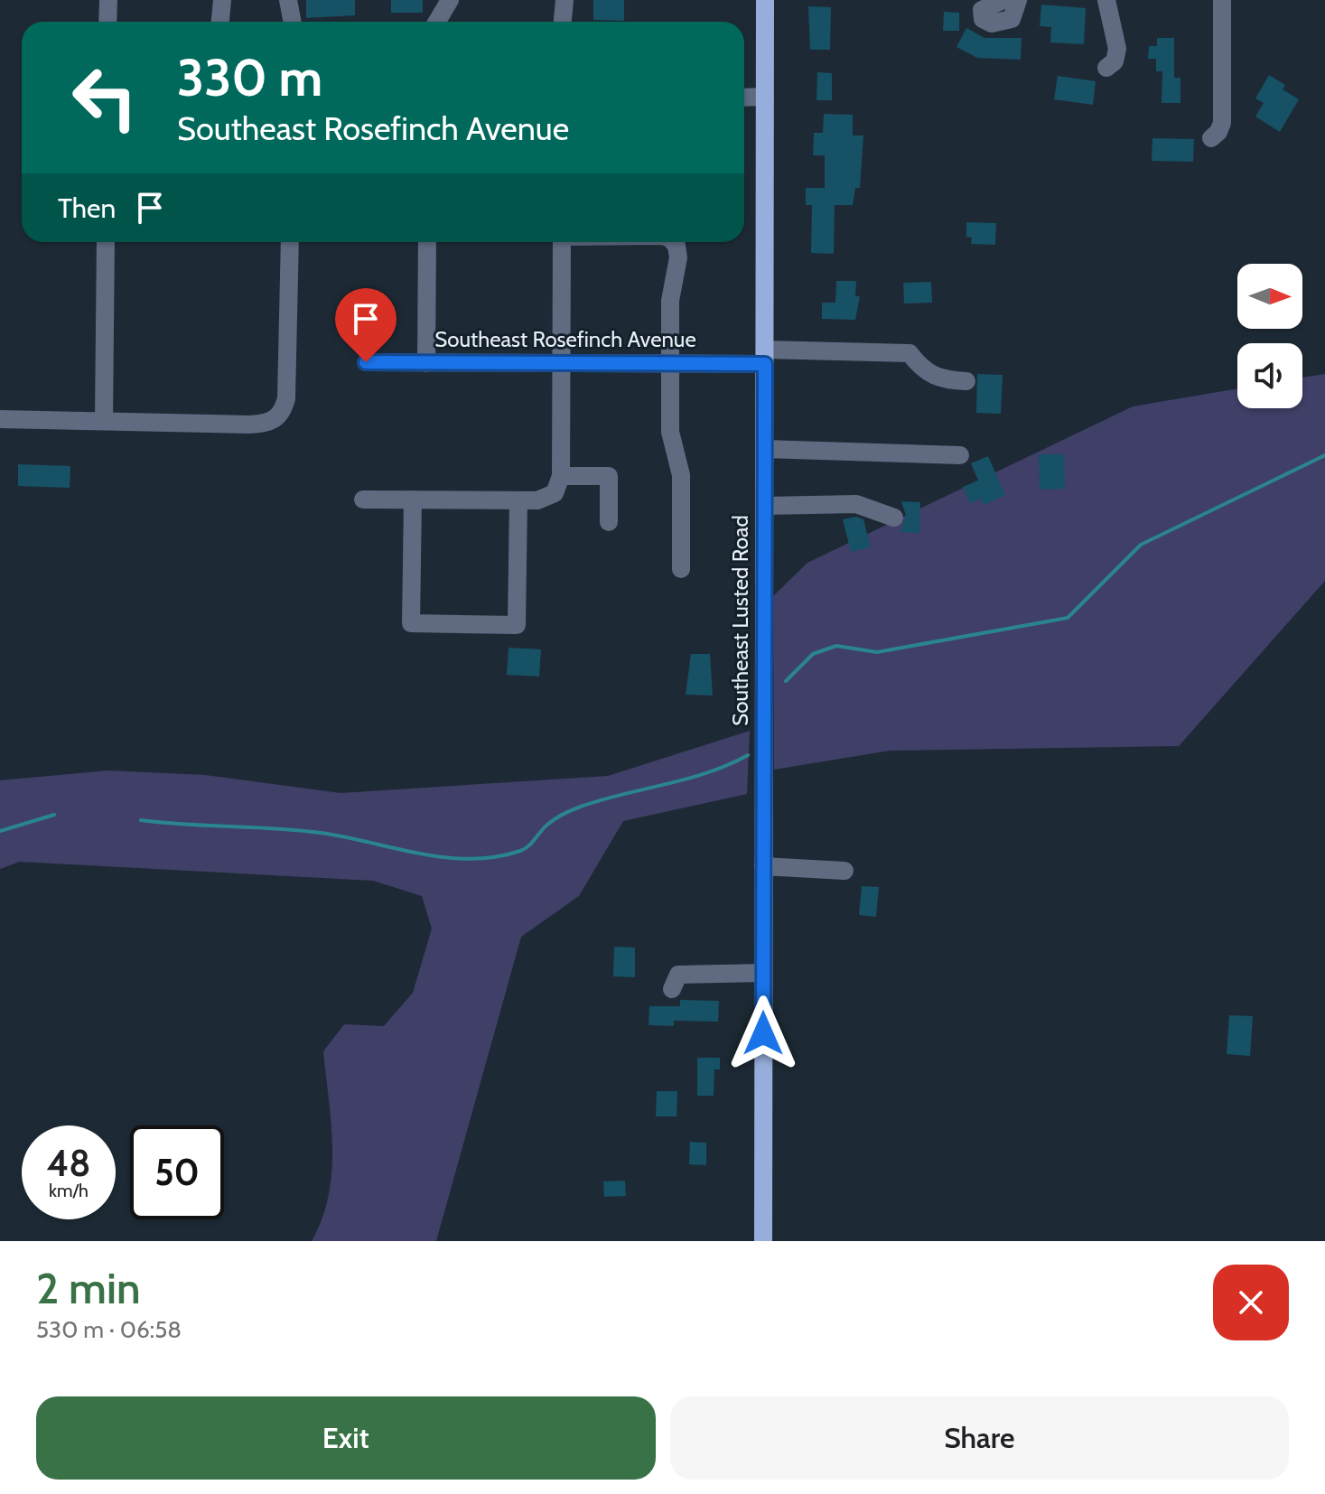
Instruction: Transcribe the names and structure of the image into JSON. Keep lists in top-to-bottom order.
{
  "streets": {
    "main road": ["Southeast Lusted Road"],
    "street": ["Southeast Rosefinch Avenue"]
  },
  "crossings": [
    ["Southeast Rosefinch Avenue", "Southeast Lusted Road"]
  ],
  "north": "right",
  "page": {
    "turn": ["330 m", "Southeast Rosefinch Avenue"],
    "then": "Then",
    "speed": "48 km/h",
    "limit": "50",
    "heading": ["2 min", "530 m · 06:58"],
    "buttons": ["Exit", "Share"]
  }
}
